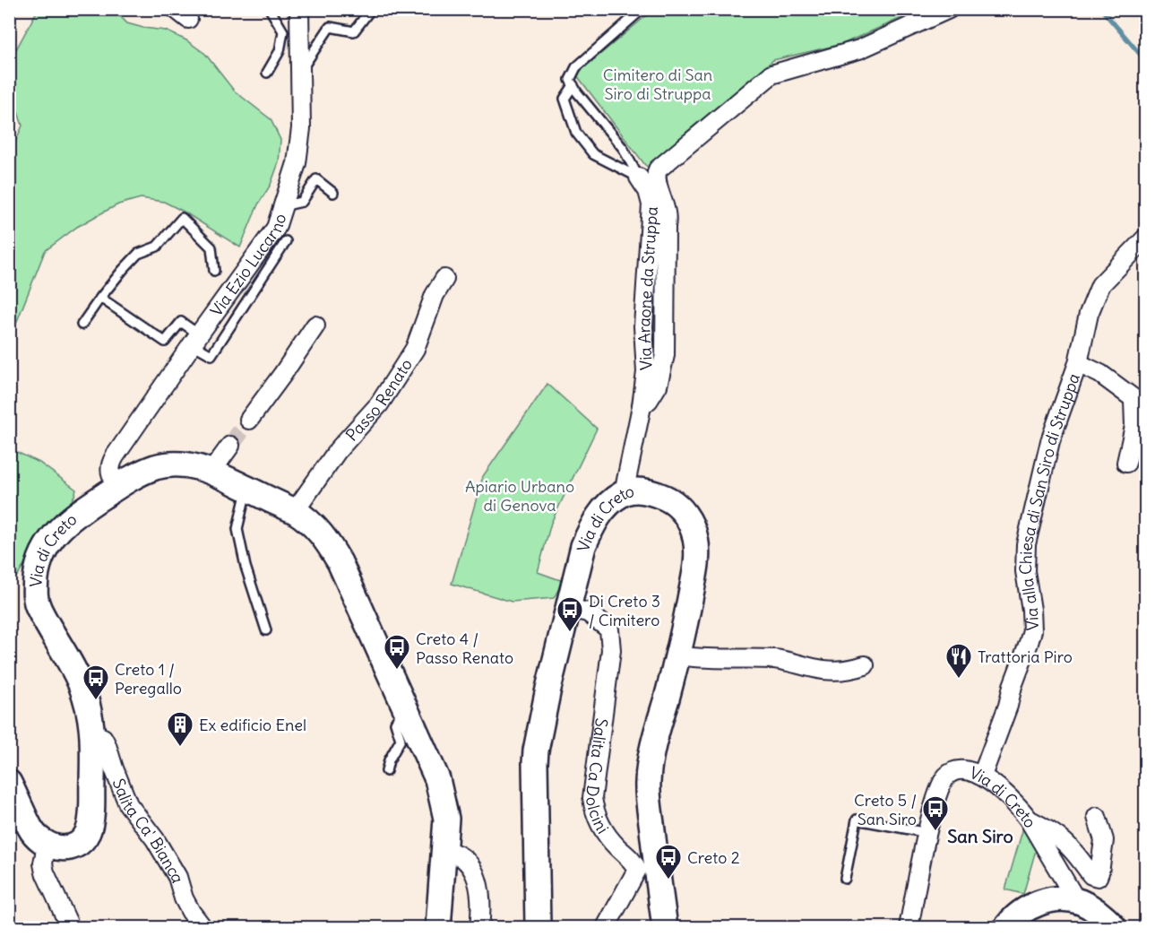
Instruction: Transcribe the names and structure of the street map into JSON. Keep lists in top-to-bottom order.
{
  "streets": {
    "main road": ["Via di Creto"],
    "street": [
      "Via Ezio Lucarno",
      "Via Araone da Struppa",
      "Passo Renato",
      "Via alla Chiesa di San Siro di Struppa",
      "Salita Ca Dolcini",
      "Salita Ca' Bianca"
    ]
  },
  "crossings": [
    ["Via Ezio Lucarno", "Via di Creto"],
    ["Via Araone da Struppa", "Via di Creto"],
    ["Passo Renato", "Via di Creto"],
    ["Via alla Chiesa di San Siro di Struppa", "Via di Creto"],
    ["Via di Creto", "Salita Ca Dolcini"],
    ["Via di Creto", "Salita Ca' Bianca"]
  ],
  "districts": ["San Siro"],
  "parks": ["Cimitero di San Siro di Struppa", "Apiario Urbano di Genova"],
  "places": {
    "bus stop": [
      "Di Creto 3 / Cimitero",
      "Creto 4 / Passo Renato",
      "Creto 1 / Peregallo",
      "Creto 5 / San Siro",
      "Creto 2"
    ],
    "restaurant": ["Trattoria Piro"],
    "building": ["Ex edificio Enel"]
  }
}
